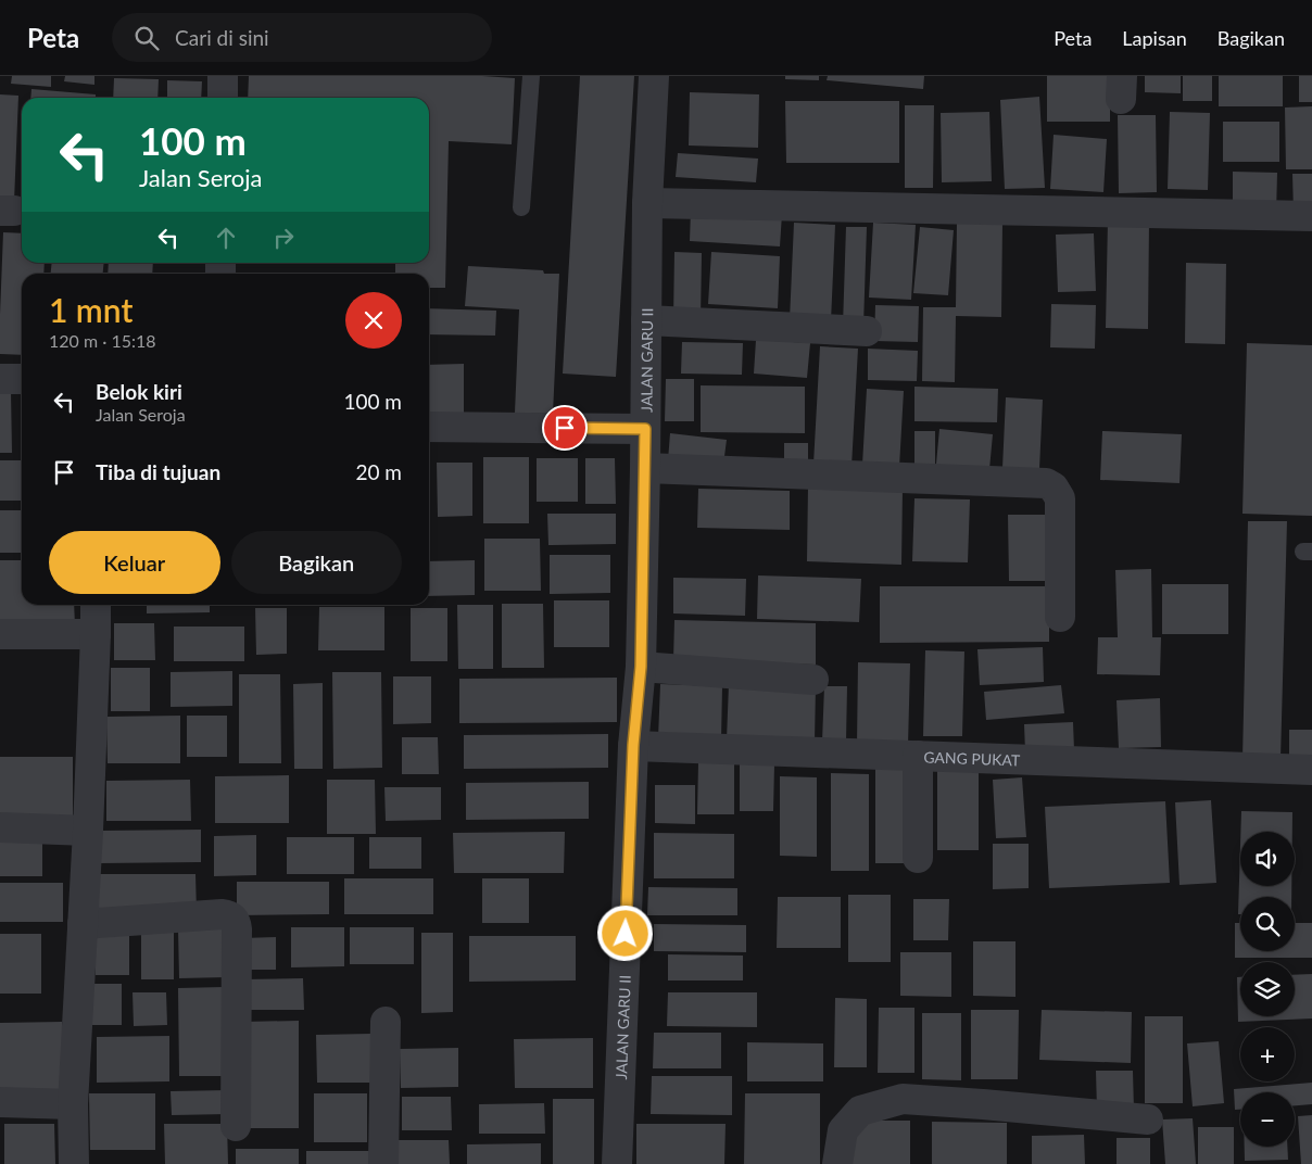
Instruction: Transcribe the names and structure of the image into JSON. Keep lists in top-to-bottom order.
{
  "streets": {
    "street": ["JALAN GARU II", "GANG PUKAT"]
  },
  "crossings": [
    ["JALAN GARU II", "GANG PUKAT"]
  ],
  "page": {
    "header": "Peta",
    "search": "Cari di sini",
    "nav": ["Peta", "Lapisan", "Bagikan"],
    "turn": ["100 m", "Jalan Seroja"],
    "heading": ["1 mnt", "120 m · 15:18"],
    "list": [
      {
        "name": "Belok kiri",
        "note": "Jalan Seroja",
        "value": "100 m"
      },
      {
        "name": "Tiba di tujuan",
        "value": "20 m"
      }
    ],
    "buttons": ["Keluar", "Bagikan"],
    "map_buttons": ["+", "−"]
  }
}
